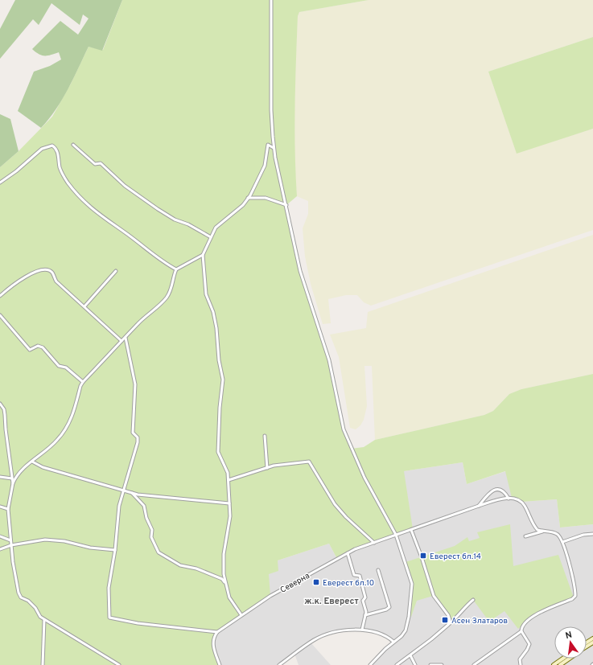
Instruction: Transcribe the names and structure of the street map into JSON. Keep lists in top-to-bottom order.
{
  "streets": {
    "street": ["Северна"]
  },
  "districts": ["ж.к. Еверест"],
  "places": {
    "transit": ["Еверест бл.14", "Еверест бл.10", "Асен Златаров"]
  },
  "north": "top"
}
